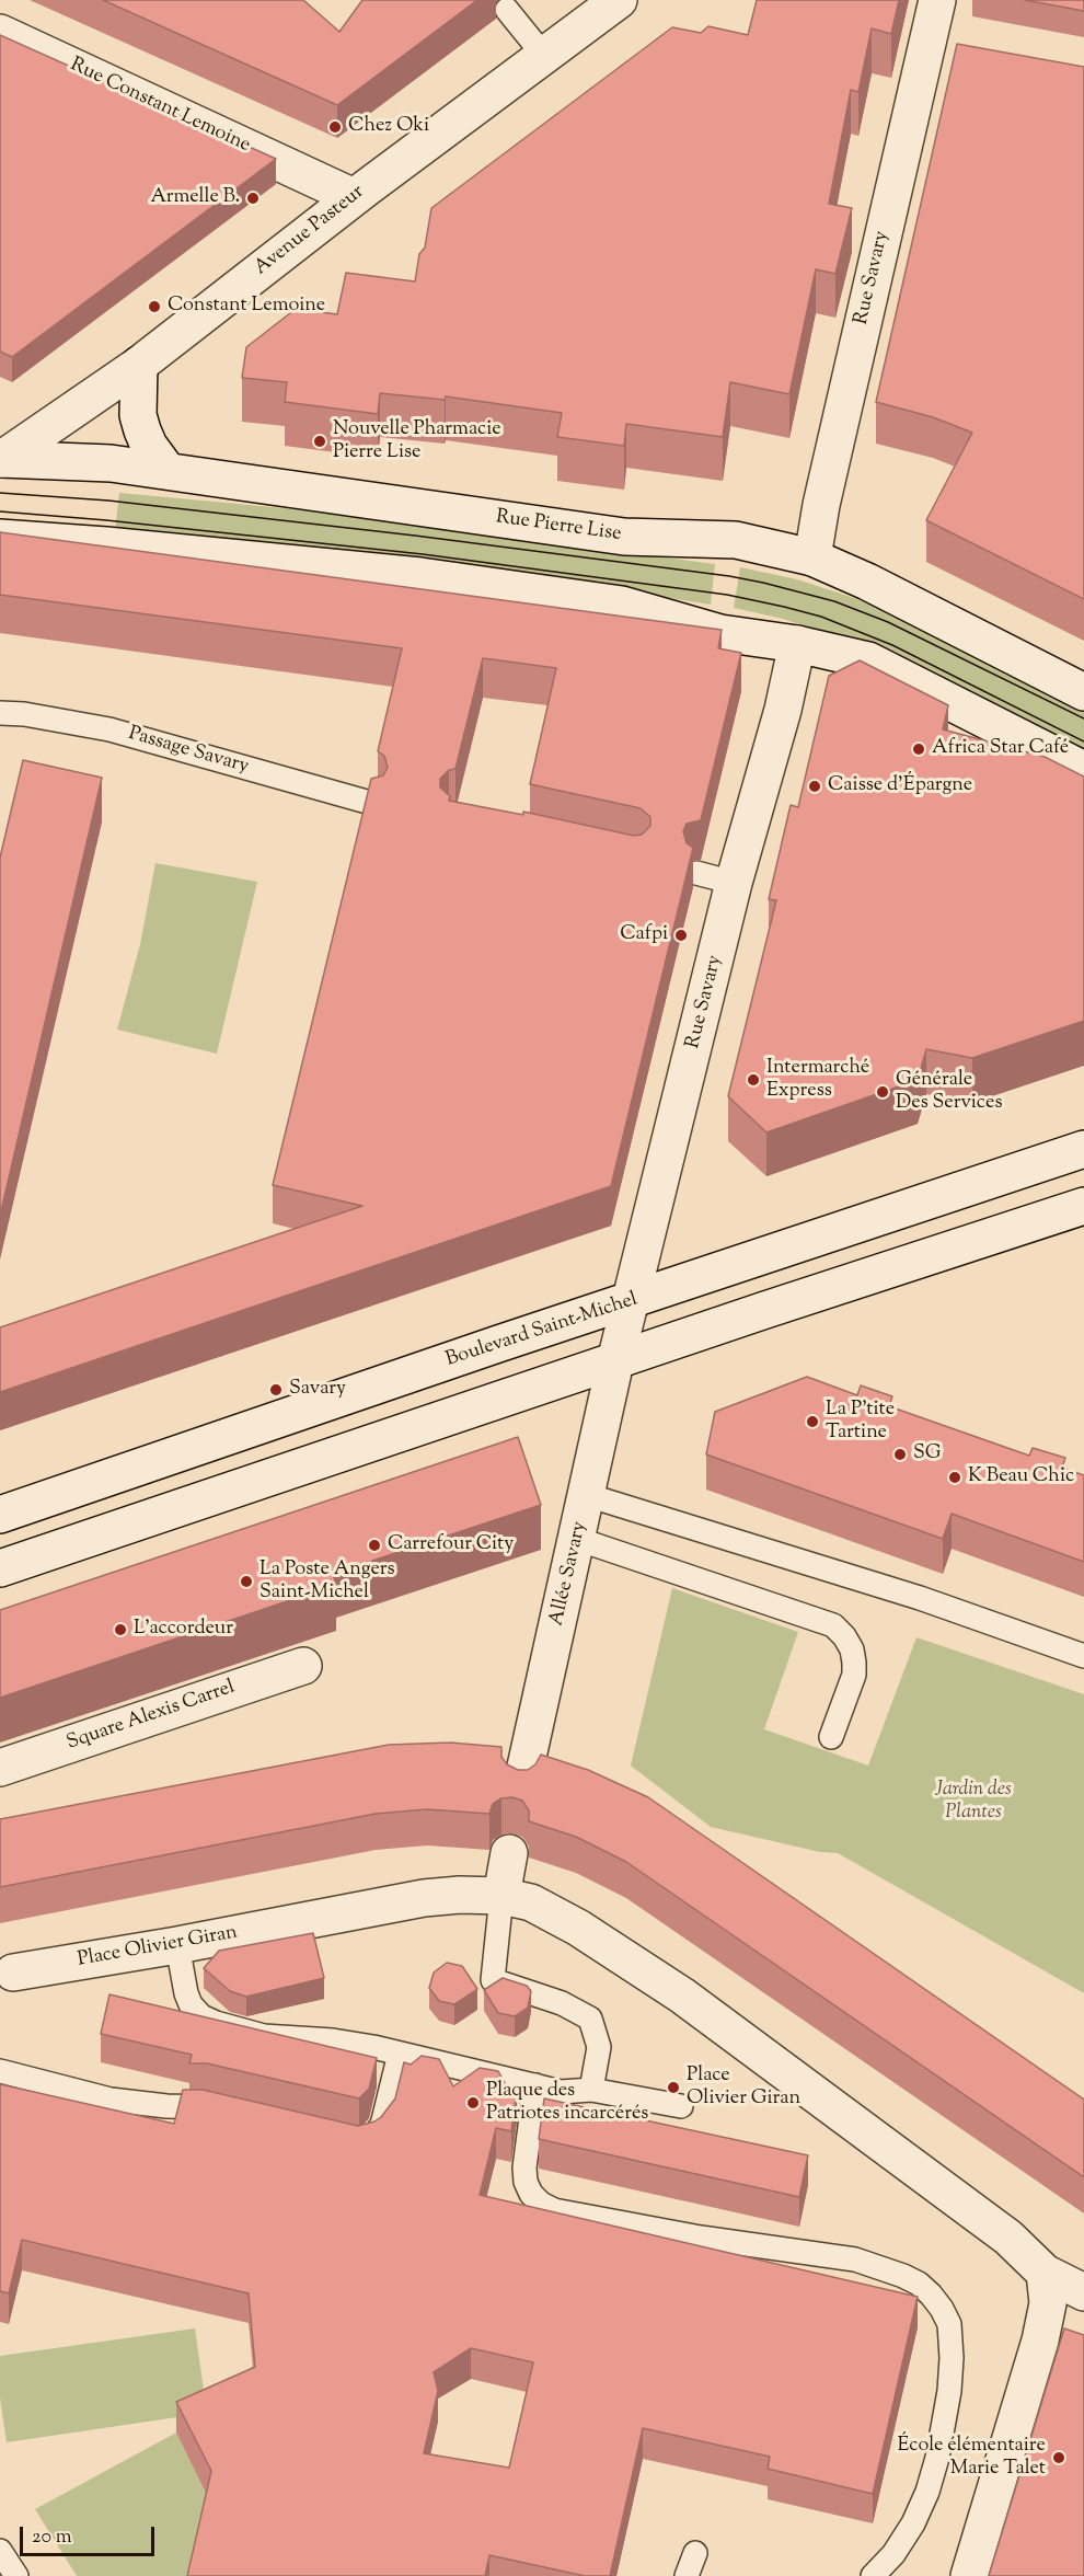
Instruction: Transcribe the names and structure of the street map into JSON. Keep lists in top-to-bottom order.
{
  "streets": {
    "street": [
      "Rue Constant Lemoine",
      "Avenue Pasteur",
      "Rue Savary",
      "Rue Pierre Lise",
      "Boulevard Saint-Michel",
      "Allée Savary",
      "Square Alexis Carrel",
      "Place Olivier Giran"
    ],
    "lane": ["Passage Savary"]
  },
  "crossings": [
    ["Rue Constant Lemoine", "Avenue Pasteur"],
    ["Avenue Pasteur", "Rue Pierre Lise"],
    ["Rue Savary", "Rue Pierre Lise"],
    ["Rue Savary", "Boulevard Saint-Michel"],
    ["Rue Savary", "Allée Savary"]
  ],
  "parks": ["Jardin des Plantes"],
  "places": [
    "Chez Oki",
    "Armelle B.",
    "Constant Lemoine",
    "Nouvelle Pharmacie Pierre Lise",
    "Africa Star Café",
    "Caisse d'Épargne",
    "Cafpi",
    "Intermarché Express",
    "Générale Des Services",
    "Savary",
    "La P'tite Tartine",
    "SG",
    "K Beau Chic",
    "Carrefour City",
    "La Poste Angers Saint-Michel",
    "L'accordeur",
    "Place Olivier Giran",
    "Plaque des Patriotes incarcérés",
    "École élémentaire Marie Talet"
  ],
  "scale_bar": "20 m"
}
